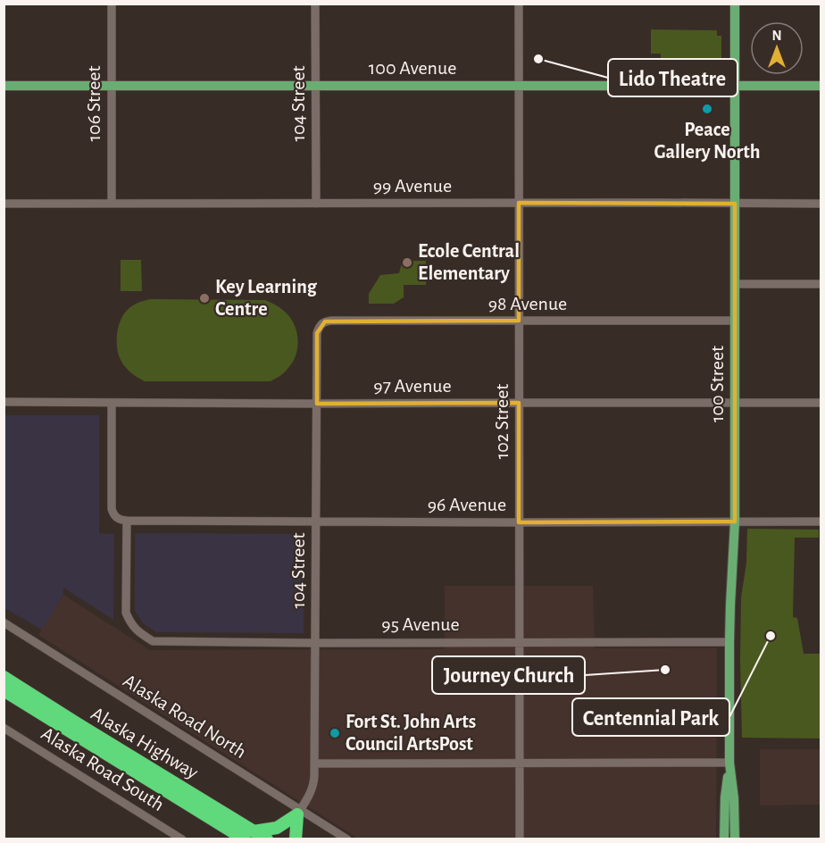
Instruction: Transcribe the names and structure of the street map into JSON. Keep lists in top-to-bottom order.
{
  "streets": {
    "highway": ["Alaska Highway"],
    "main road": ["100 Avenue", "100 Street"],
    "street": [
      "106 Street",
      "104 Street",
      "99 Avenue",
      "98 Avenue",
      "97 Avenue",
      "102 Street",
      "96 Avenue",
      "95 Avenue",
      "Alaska Road North",
      "Alaska Road South"
    ]
  },
  "crossings": [
    ["100 Avenue", "106 Street"],
    ["100 Avenue", "104 Street"],
    ["100 Avenue", "100 Street"],
    ["100 Avenue", "102 Street"],
    ["106 Street", "99 Avenue"],
    ["104 Street", "99 Avenue"],
    ["104 Street", "98 Avenue"],
    ["104 Street", "97 Avenue"],
    ["104 Street", "96 Avenue"],
    ["104 Street", "95 Avenue"],
    ["104 Street", "Alaska Road North"],
    ["99 Avenue", "100 Street"],
    ["99 Avenue", "102 Street"],
    ["98 Avenue", "100 Street"],
    ["98 Avenue", "102 Street"],
    ["100 Street", "97 Avenue"],
    ["100 Street", "96 Avenue"],
    ["100 Street", "95 Avenue"],
    ["97 Avenue", "102 Street"],
    ["97 Avenue", "96 Avenue"],
    ["102 Street", "96 Avenue"],
    ["102 Street", "95 Avenue"],
    ["96 Avenue", "95 Avenue"]
  ],
  "places": [
    "Lido Theatre",
    "Peace Gallery North",
    "Ecole Central Elementary",
    "Key Learning Centre",
    "Centennial Park",
    "Journey Church",
    "Fort St. John Arts Council ArtsPost"
  ],
  "north": "top"
}
